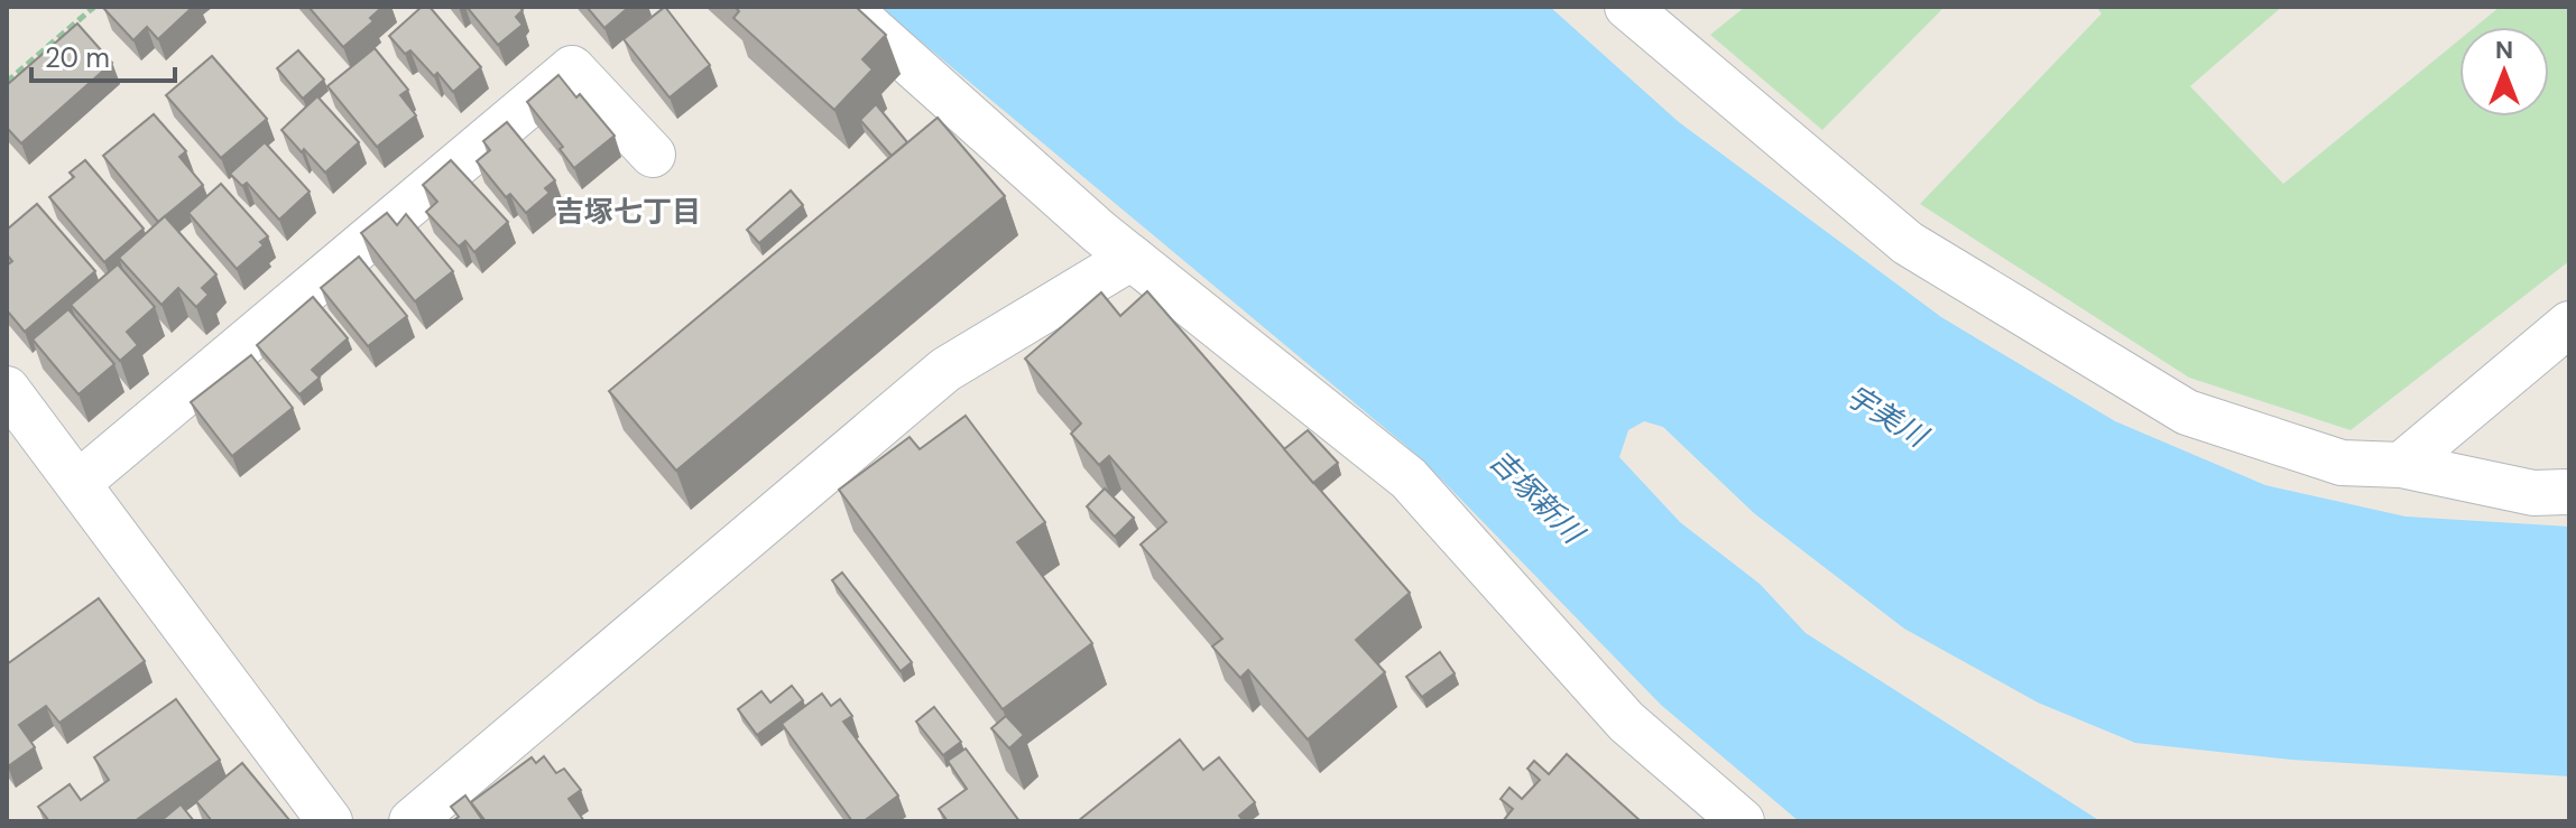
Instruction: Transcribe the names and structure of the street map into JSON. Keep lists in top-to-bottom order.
{
  "districts": ["吉塚七丁目"],
  "water": ["宇美川", "吉塚新川"],
  "scale_bar": "20 m",
  "north": "top"
}
